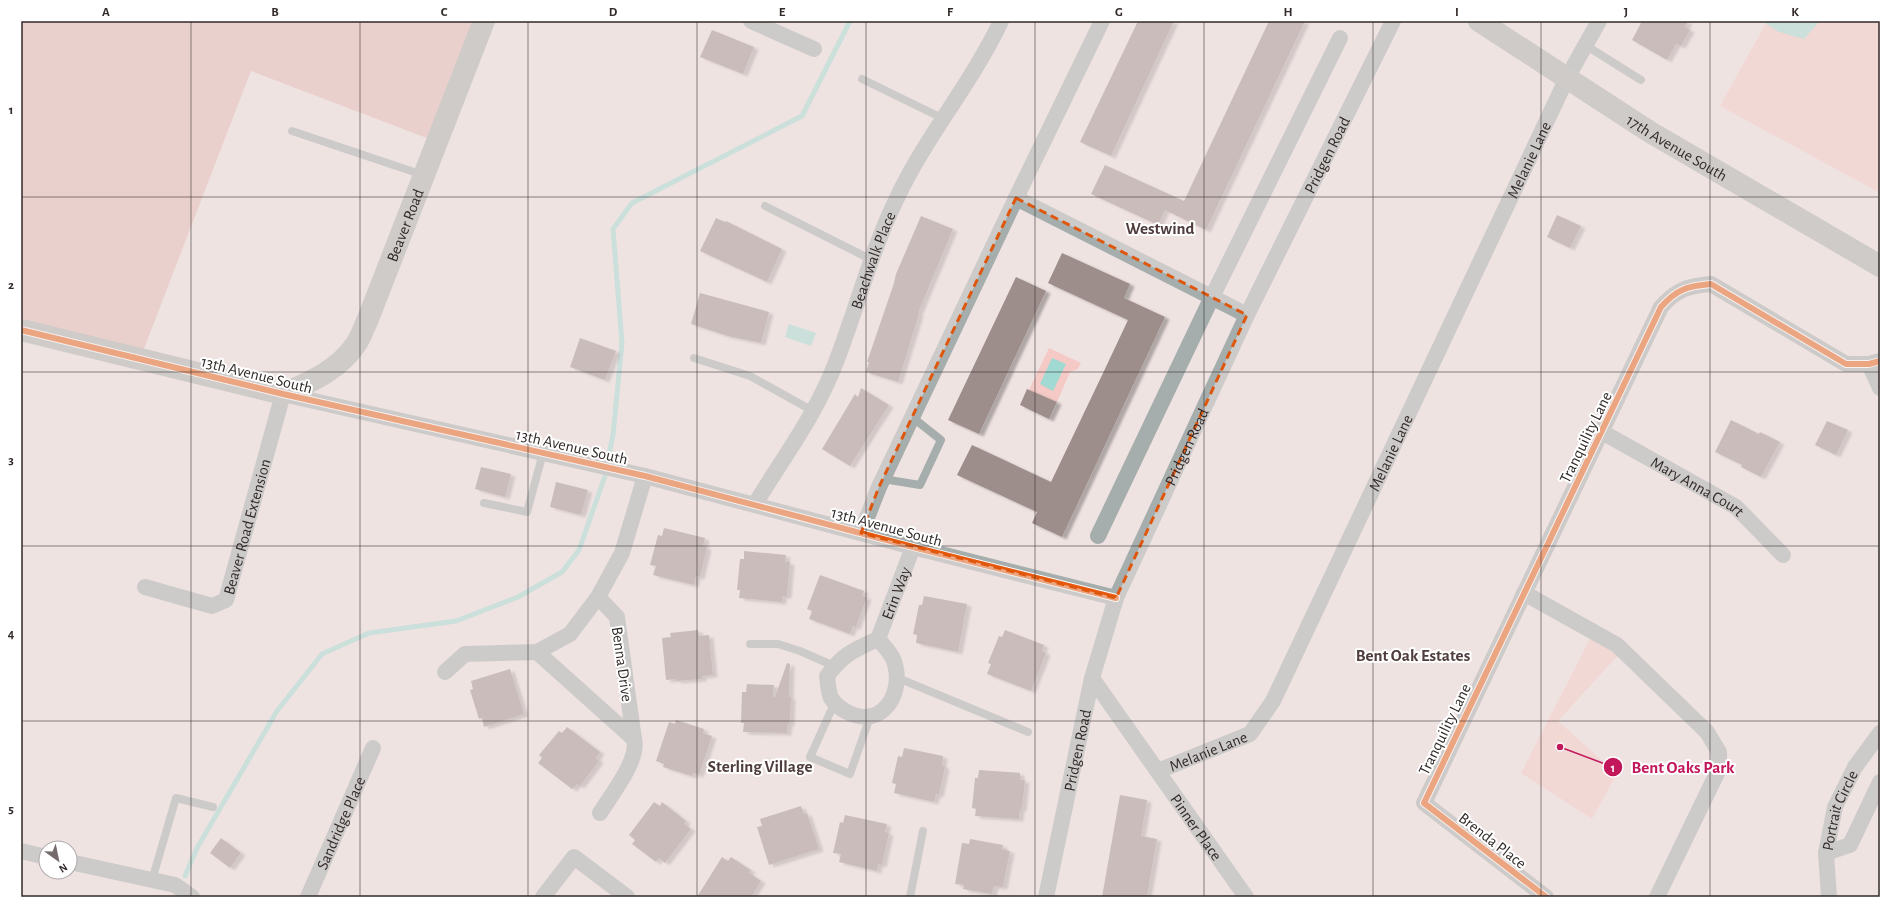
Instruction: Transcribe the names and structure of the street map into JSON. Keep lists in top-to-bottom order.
{
  "streets": {
    "street": [
      "17th Avenue South",
      "Pridgen Road",
      "Melanie Lane",
      "Beaver Road",
      "Beachwalk Place",
      "13th Avenue South",
      "Tranquility Lane",
      "Mary Anna Court",
      "Beaver Road Extension",
      "Erin Way",
      "Benna Drive",
      "Portrait Circle",
      "Sandridge Place",
      "Pinner Place",
      "Brenda Place"
    ]
  },
  "crossings": [
    ["17th Avenue South", "Melanie Lane"],
    ["Pridgen Road", "13th Avenue South"],
    ["Pridgen Road", "Pinner Place"],
    ["Melanie Lane", "Pinner Place"],
    ["Beaver Road", "13th Avenue South"],
    ["Beaver Road", "Beaver Road Extension"],
    ["Beachwalk Place", "13th Avenue South"],
    ["13th Avenue South", "Beaver Road Extension"],
    ["13th Avenue South", "Erin Way"],
    ["Tranquility Lane", "Mary Anna Court"],
    ["Tranquility Lane", "Brenda Place"]
  ],
  "districts": ["Westwind", "Bent Oak Estates", "Sterling Village"],
  "places": ["Bent Oaks Park"],
  "north": "bottom right",
  "grid": {
    "columns": [
      "A",
      "B",
      "C",
      "D",
      "E",
      "F",
      "G",
      "H",
      "I",
      "J",
      "K"
    ],
    "rows": [
      "1",
      "2",
      "3",
      "4",
      "5"
    ]
  }
}
